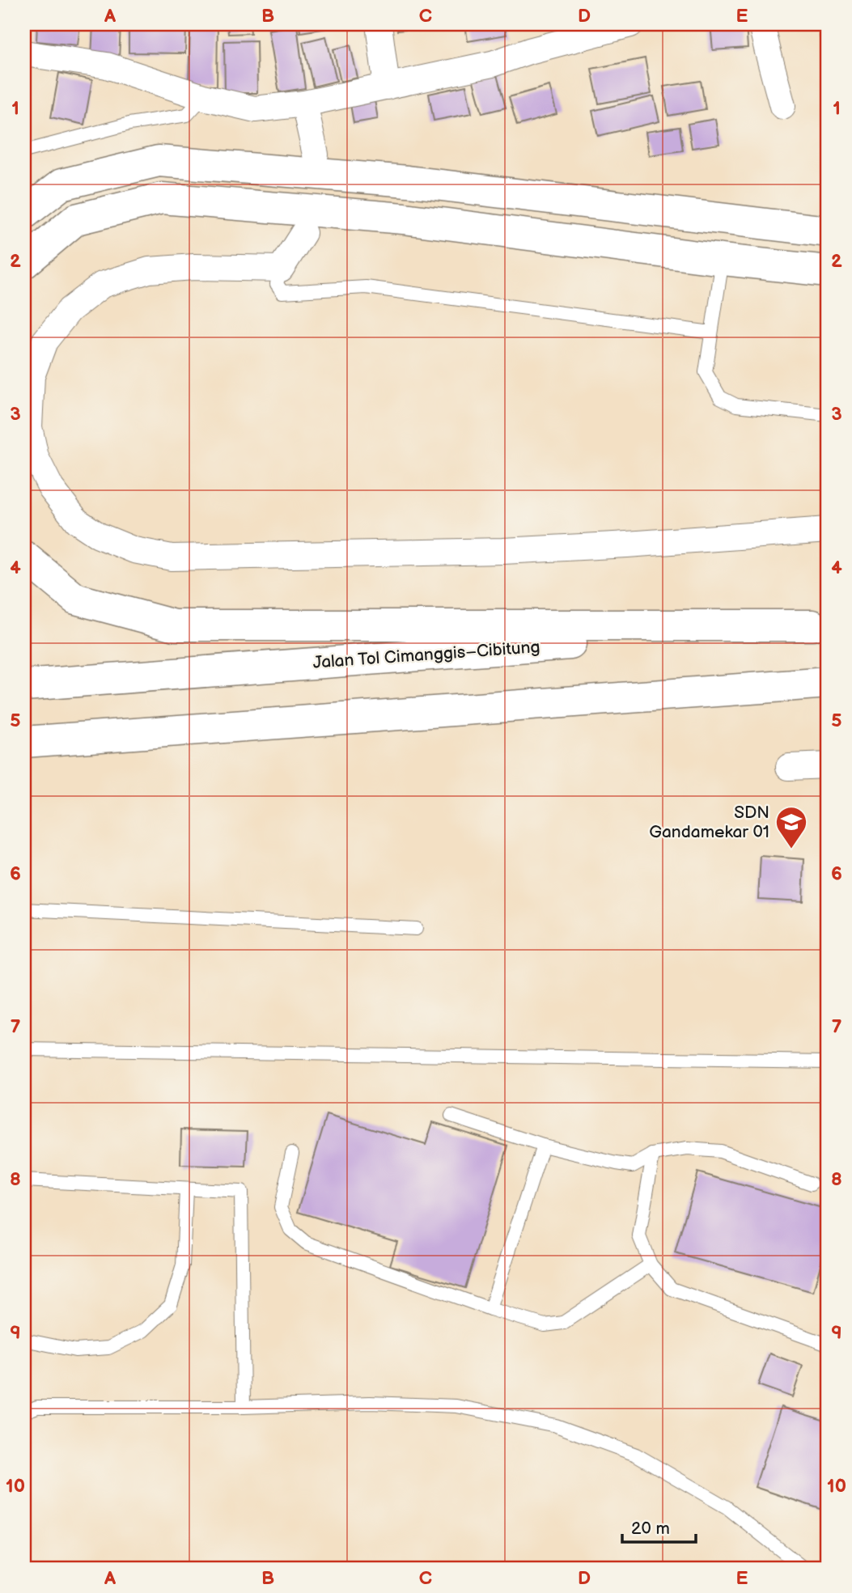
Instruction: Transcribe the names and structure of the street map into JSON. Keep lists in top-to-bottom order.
{
  "streets": {
    "highway": ["Jalan Tol Cimanggis–Cibitung"]
  },
  "places": {
    "school or university": ["SDN Gandamekar 01"]
  },
  "scale_bar": "20 m",
  "grid": {
    "columns": [
      "A",
      "B",
      "C",
      "D",
      "E"
    ],
    "rows": [
      "1",
      "2",
      "3",
      "4",
      "5",
      "6",
      "7",
      "8",
      "9",
      "10"
    ]
  }
}
